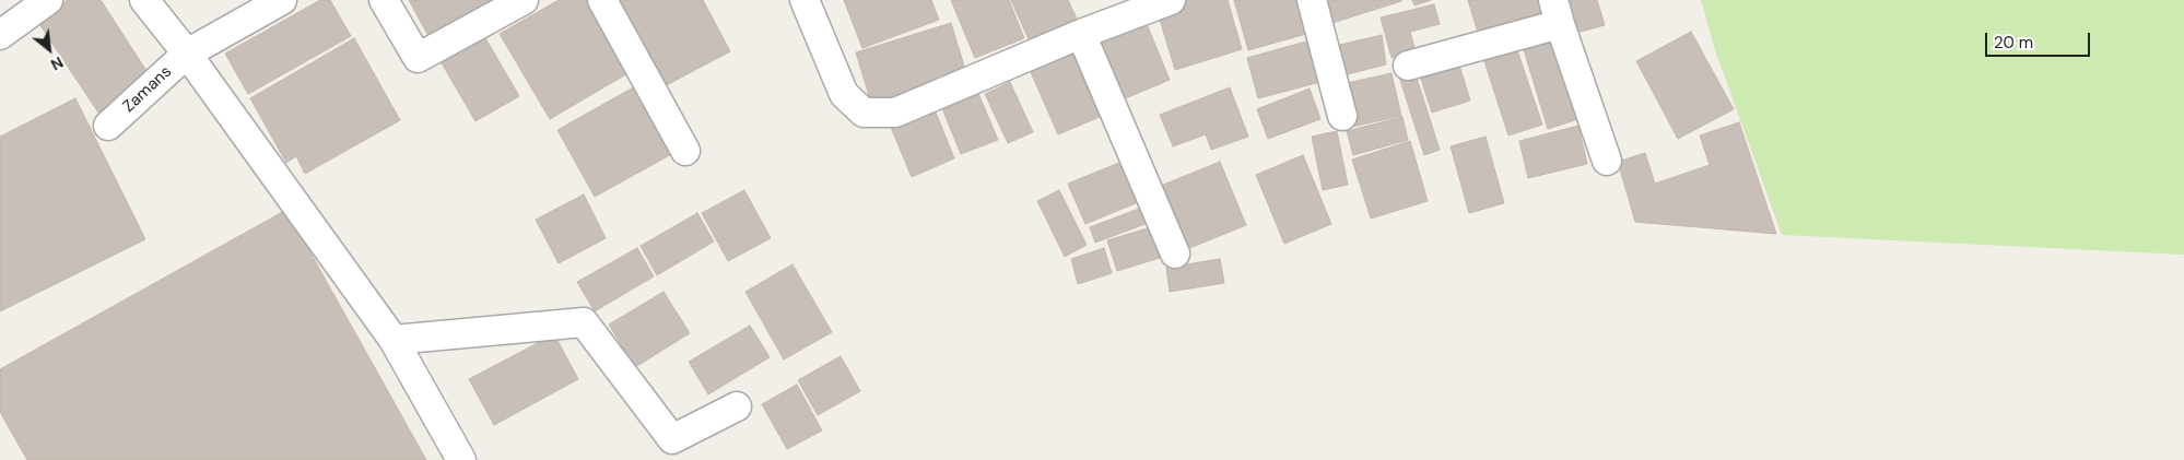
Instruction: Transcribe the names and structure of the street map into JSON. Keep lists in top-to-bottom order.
{
  "streets": {
    "street": ["Zamans"]
  },
  "scale_bar": "20 m",
  "north": "bottom right"
}
